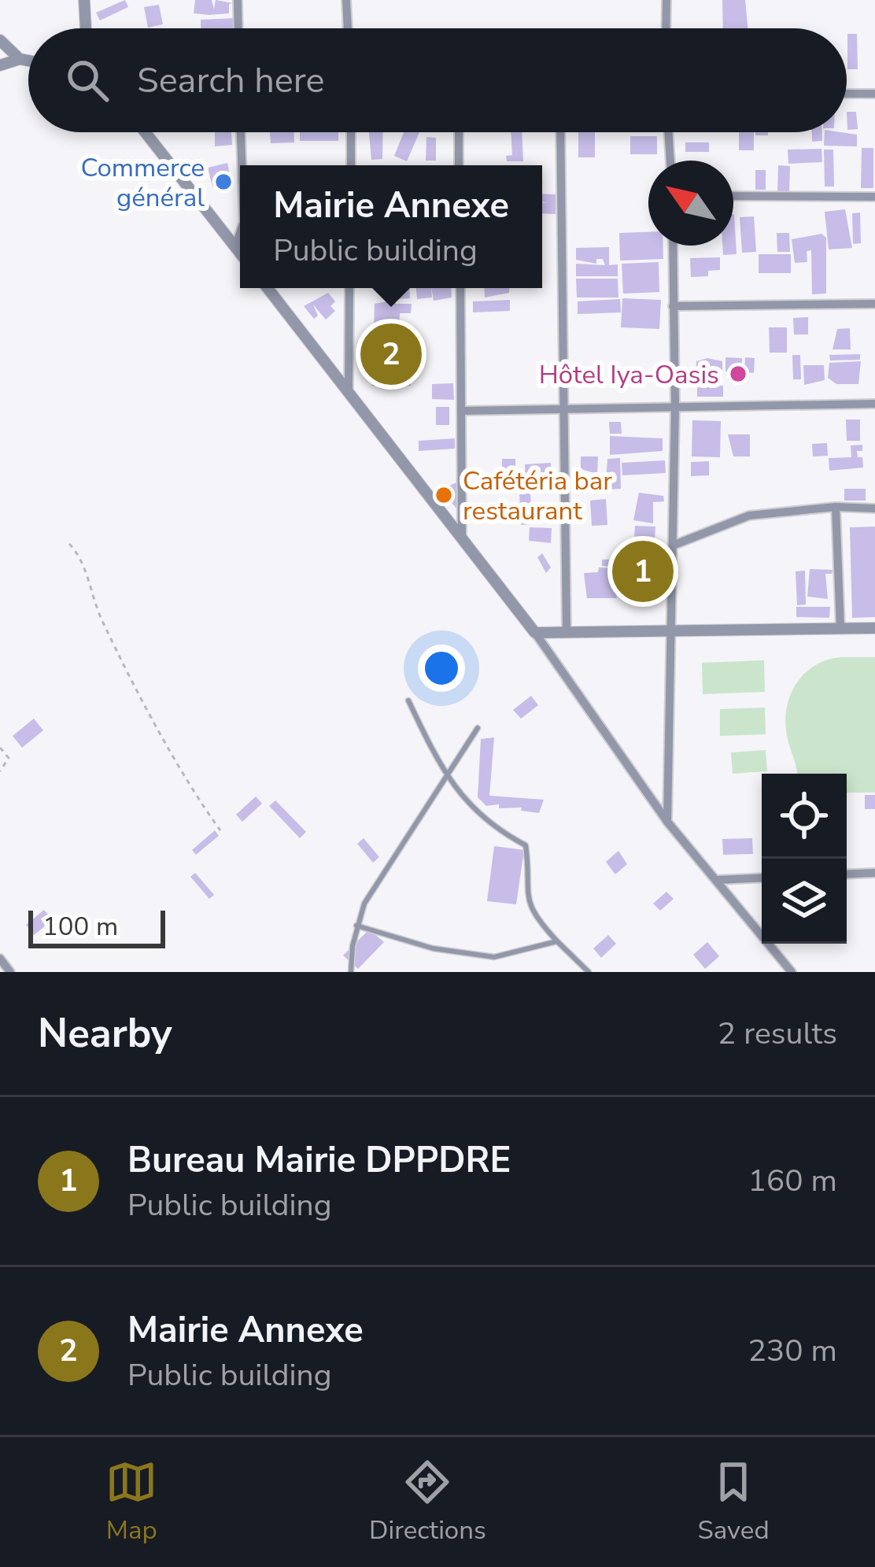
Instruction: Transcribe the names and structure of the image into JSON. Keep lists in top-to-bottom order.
{
  "places": ["Commerce général", "Hôtel Iya-Oasis", "Cafétéria bar restaurant"],
  "scale_bar": "100 m",
  "north": "top left",
  "page": {
    "search": "Search here",
    "popup": ["Mairie Annexe", "Public building"],
    "pins": ["2", "1"],
    "scale": "100 m",
    "heading": ["Nearby", "2 results"],
    "list": [
      {
        "mark": "1",
        "name": "Bureau Mairie DPPDRE",
        "note": "Public building",
        "value": "160 m"
      },
      {
        "mark": "2",
        "name": "Mairie Annexe",
        "note": "Public building",
        "value": "230 m"
      }
    ],
    "nav": ["Map", "Directions", "Saved"]
  }
}
